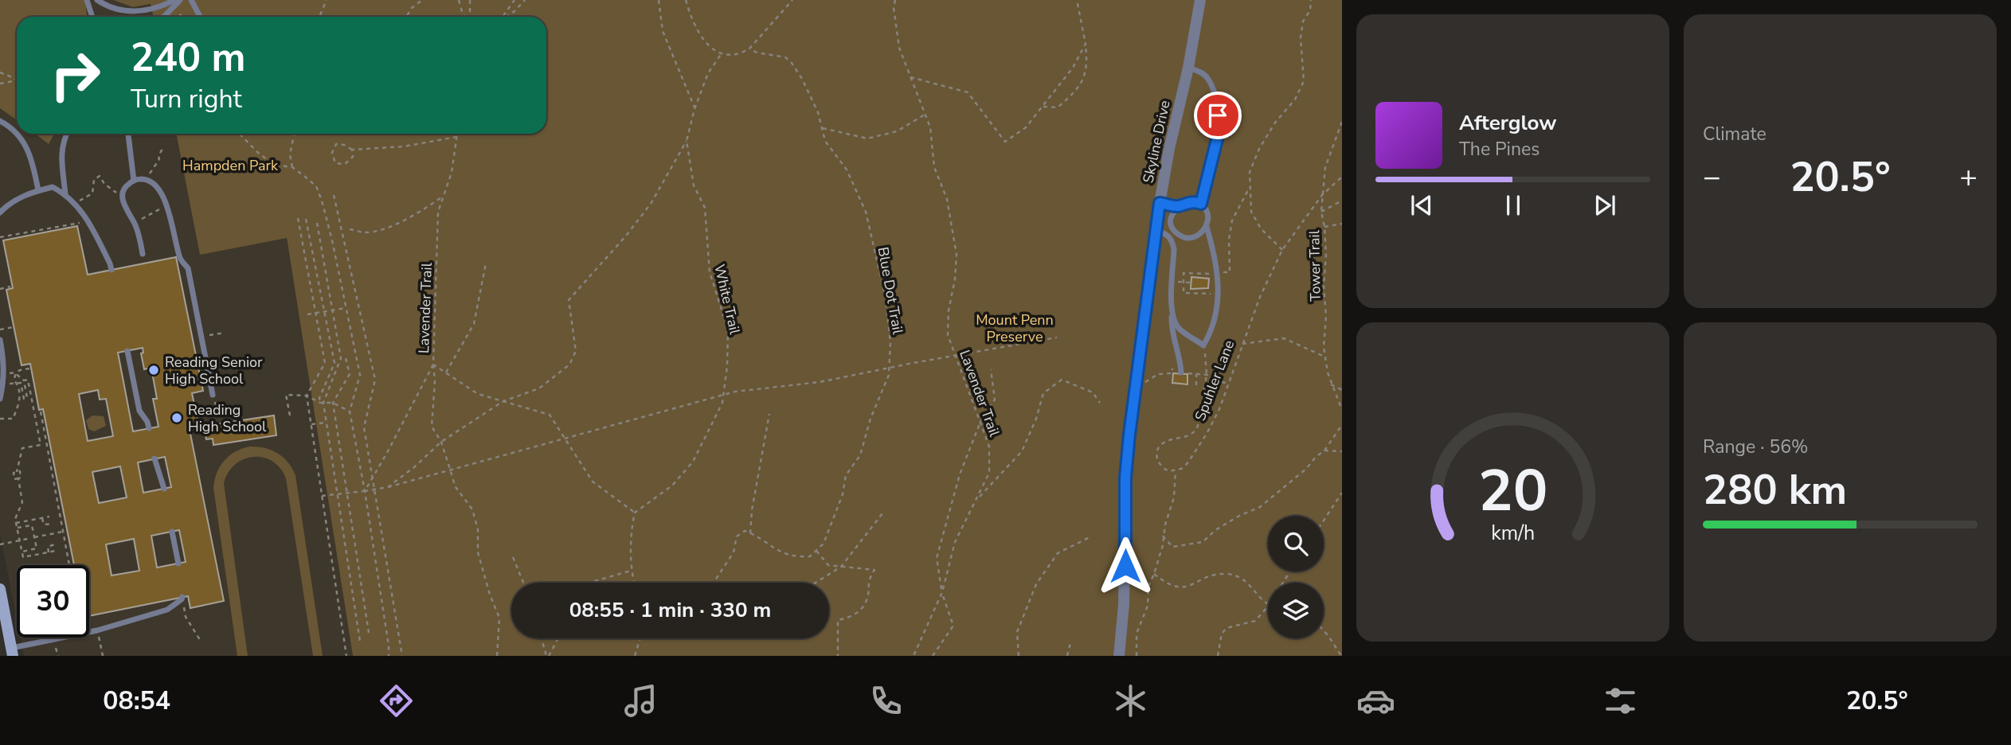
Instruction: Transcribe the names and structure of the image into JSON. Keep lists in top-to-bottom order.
{
  "streets": {
    "street": ["Skyline Drive"],
    "lane": ["Spuhler Lane"],
    "path": [
      "Tower Trail",
      "Blue Dot Trail",
      "White Trail",
      "Lavender Trail"
    ]
  },
  "crossings": [
    ["Skyline Drive", "Spuhler Lane"],
    ["Tower Trail", "Spuhler Lane"],
    ["White Trail", "Lavender Trail"]
  ],
  "parks": ["Hampden Park", "Mount Penn Preserve"],
  "places": ["Reading Senior High School", "Reading High School"],
  "page": {
    "tile": [
      "Climate",
      ["Range · 56%", "280 km"]
    ],
    "turn": ["240 m", "Turn right"],
    "song": ["Afterglow", "The Pines"],
    "heat": ["−", "20.5°", "+"],
    "limit": "30",
    "trip": "08:55 · 1 min · 330 m",
    "tabs": ["08:54", "20.5°"],
    "gauge": ["20", "km/h"]
  }
}
